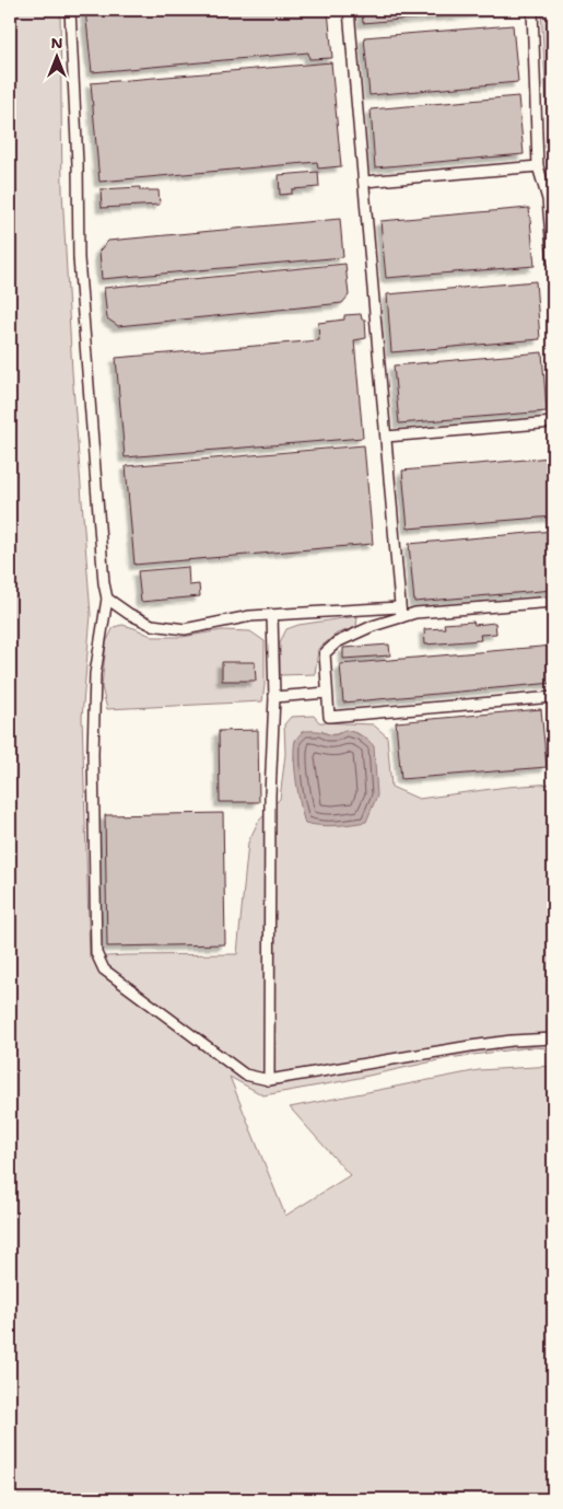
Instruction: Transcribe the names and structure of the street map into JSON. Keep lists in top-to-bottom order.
{
  "north": "top"
}
